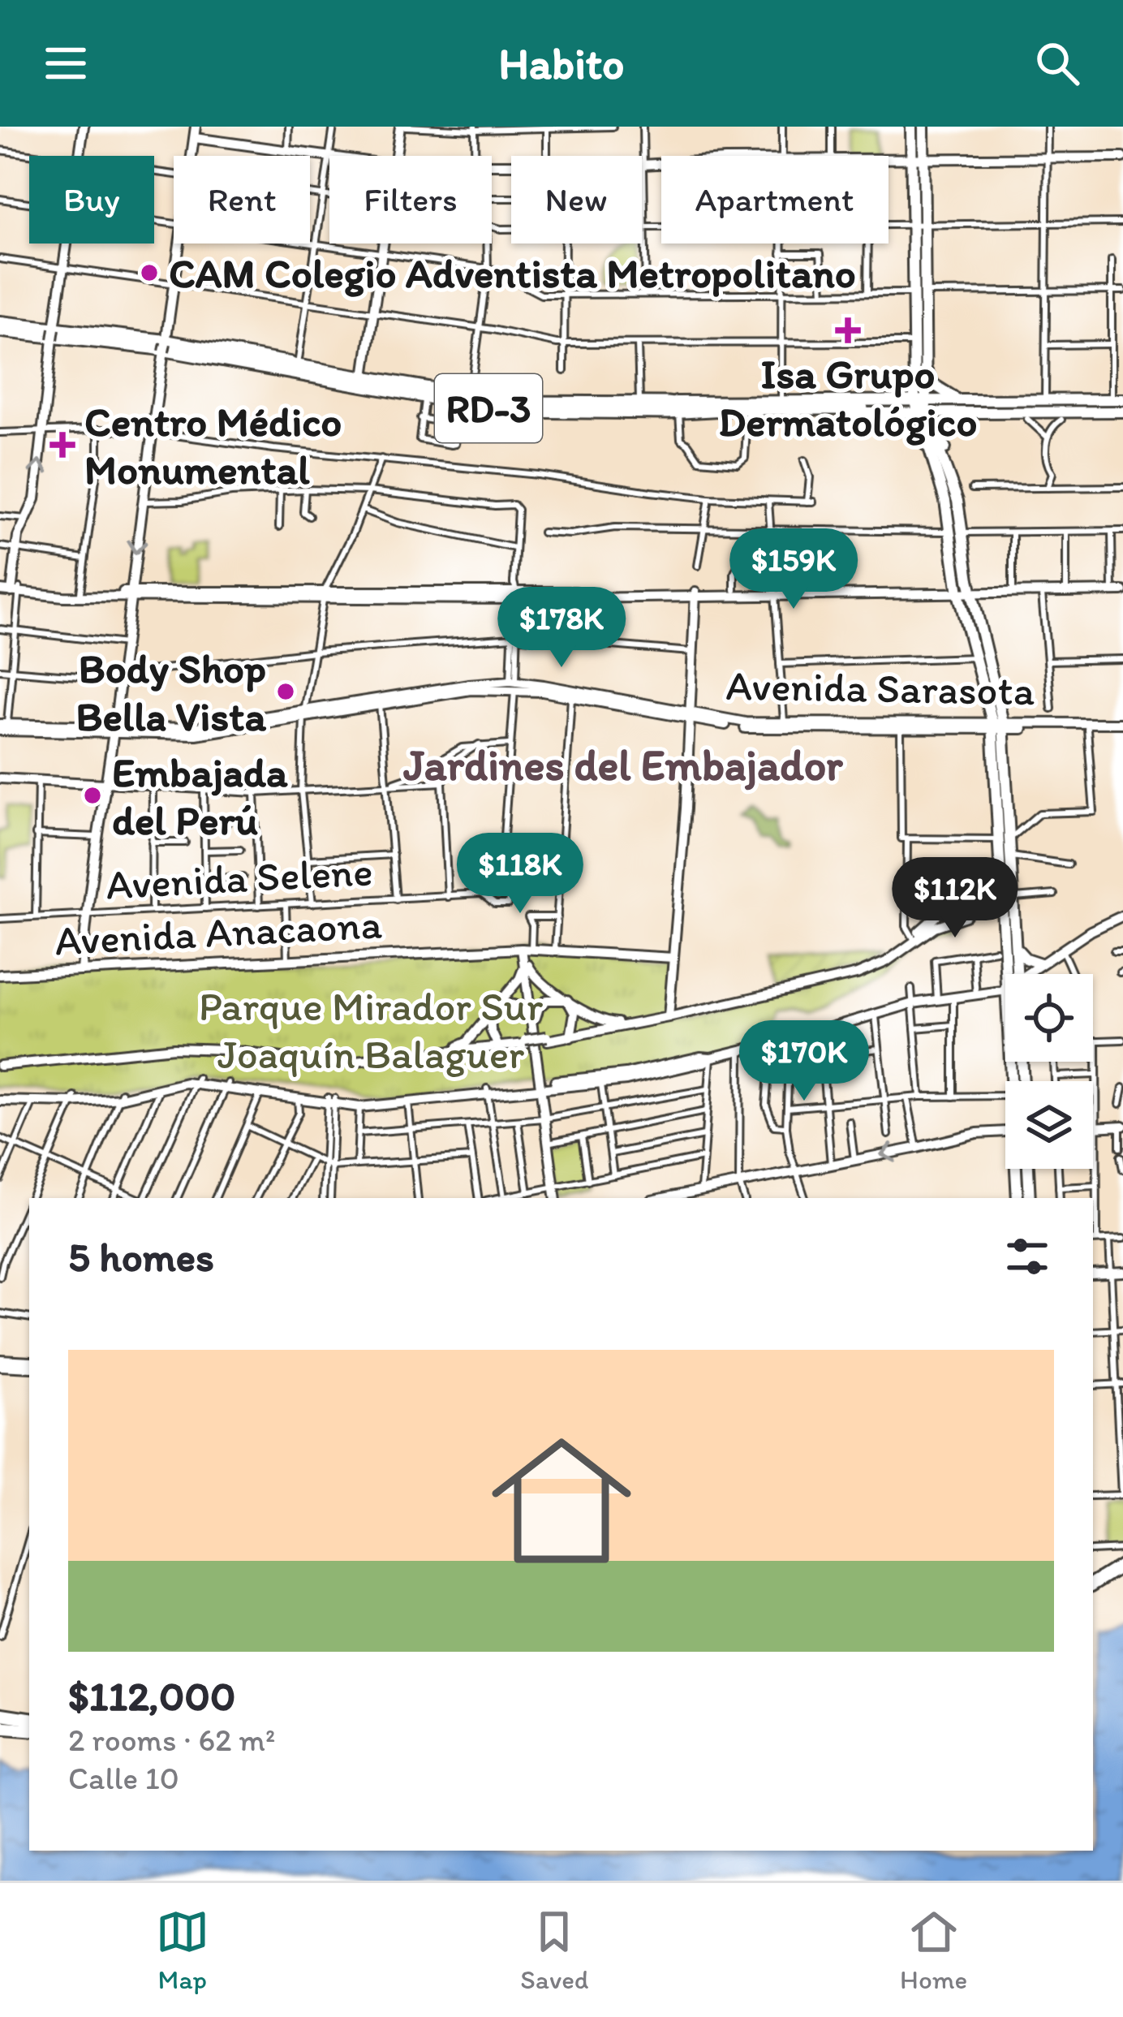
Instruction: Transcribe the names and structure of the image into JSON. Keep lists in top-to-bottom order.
{
  "streets": {
    "highway": ["RD-3"],
    "main road": ["Avenida Sarasota", "Avenida Anacaona"],
    "street": ["Avenida Selene"]
  },
  "districts": ["Jardines del Embajador"],
  "parks": ["Parque Mirador Sur Joaquín Balaguer"],
  "places": {
    "other": ["CAM Colegio Adventista Metropolitano", "Body Shop Bella Vista", "Embajada del Perú"],
    "health": ["Isa Grupo Dermatológico", "Centro Médico Monumental"]
  },
  "page": {
    "header": "Habito",
    "chip": [
      "Buy",
      "Rent",
      "Filters",
      "New",
      "Apartment"
    ],
    "price": [
      "$159K",
      "$178K",
      "$118K",
      "$112K",
      "$170K"
    ],
    "heading": "5 homes",
    "list": [
      {
        "name": "$112,000",
        "note": "2 rooms · 62 m² · Calle 10"
      }
    ],
    "tabs": ["Map", "Saved", "Home"]
  }
}
